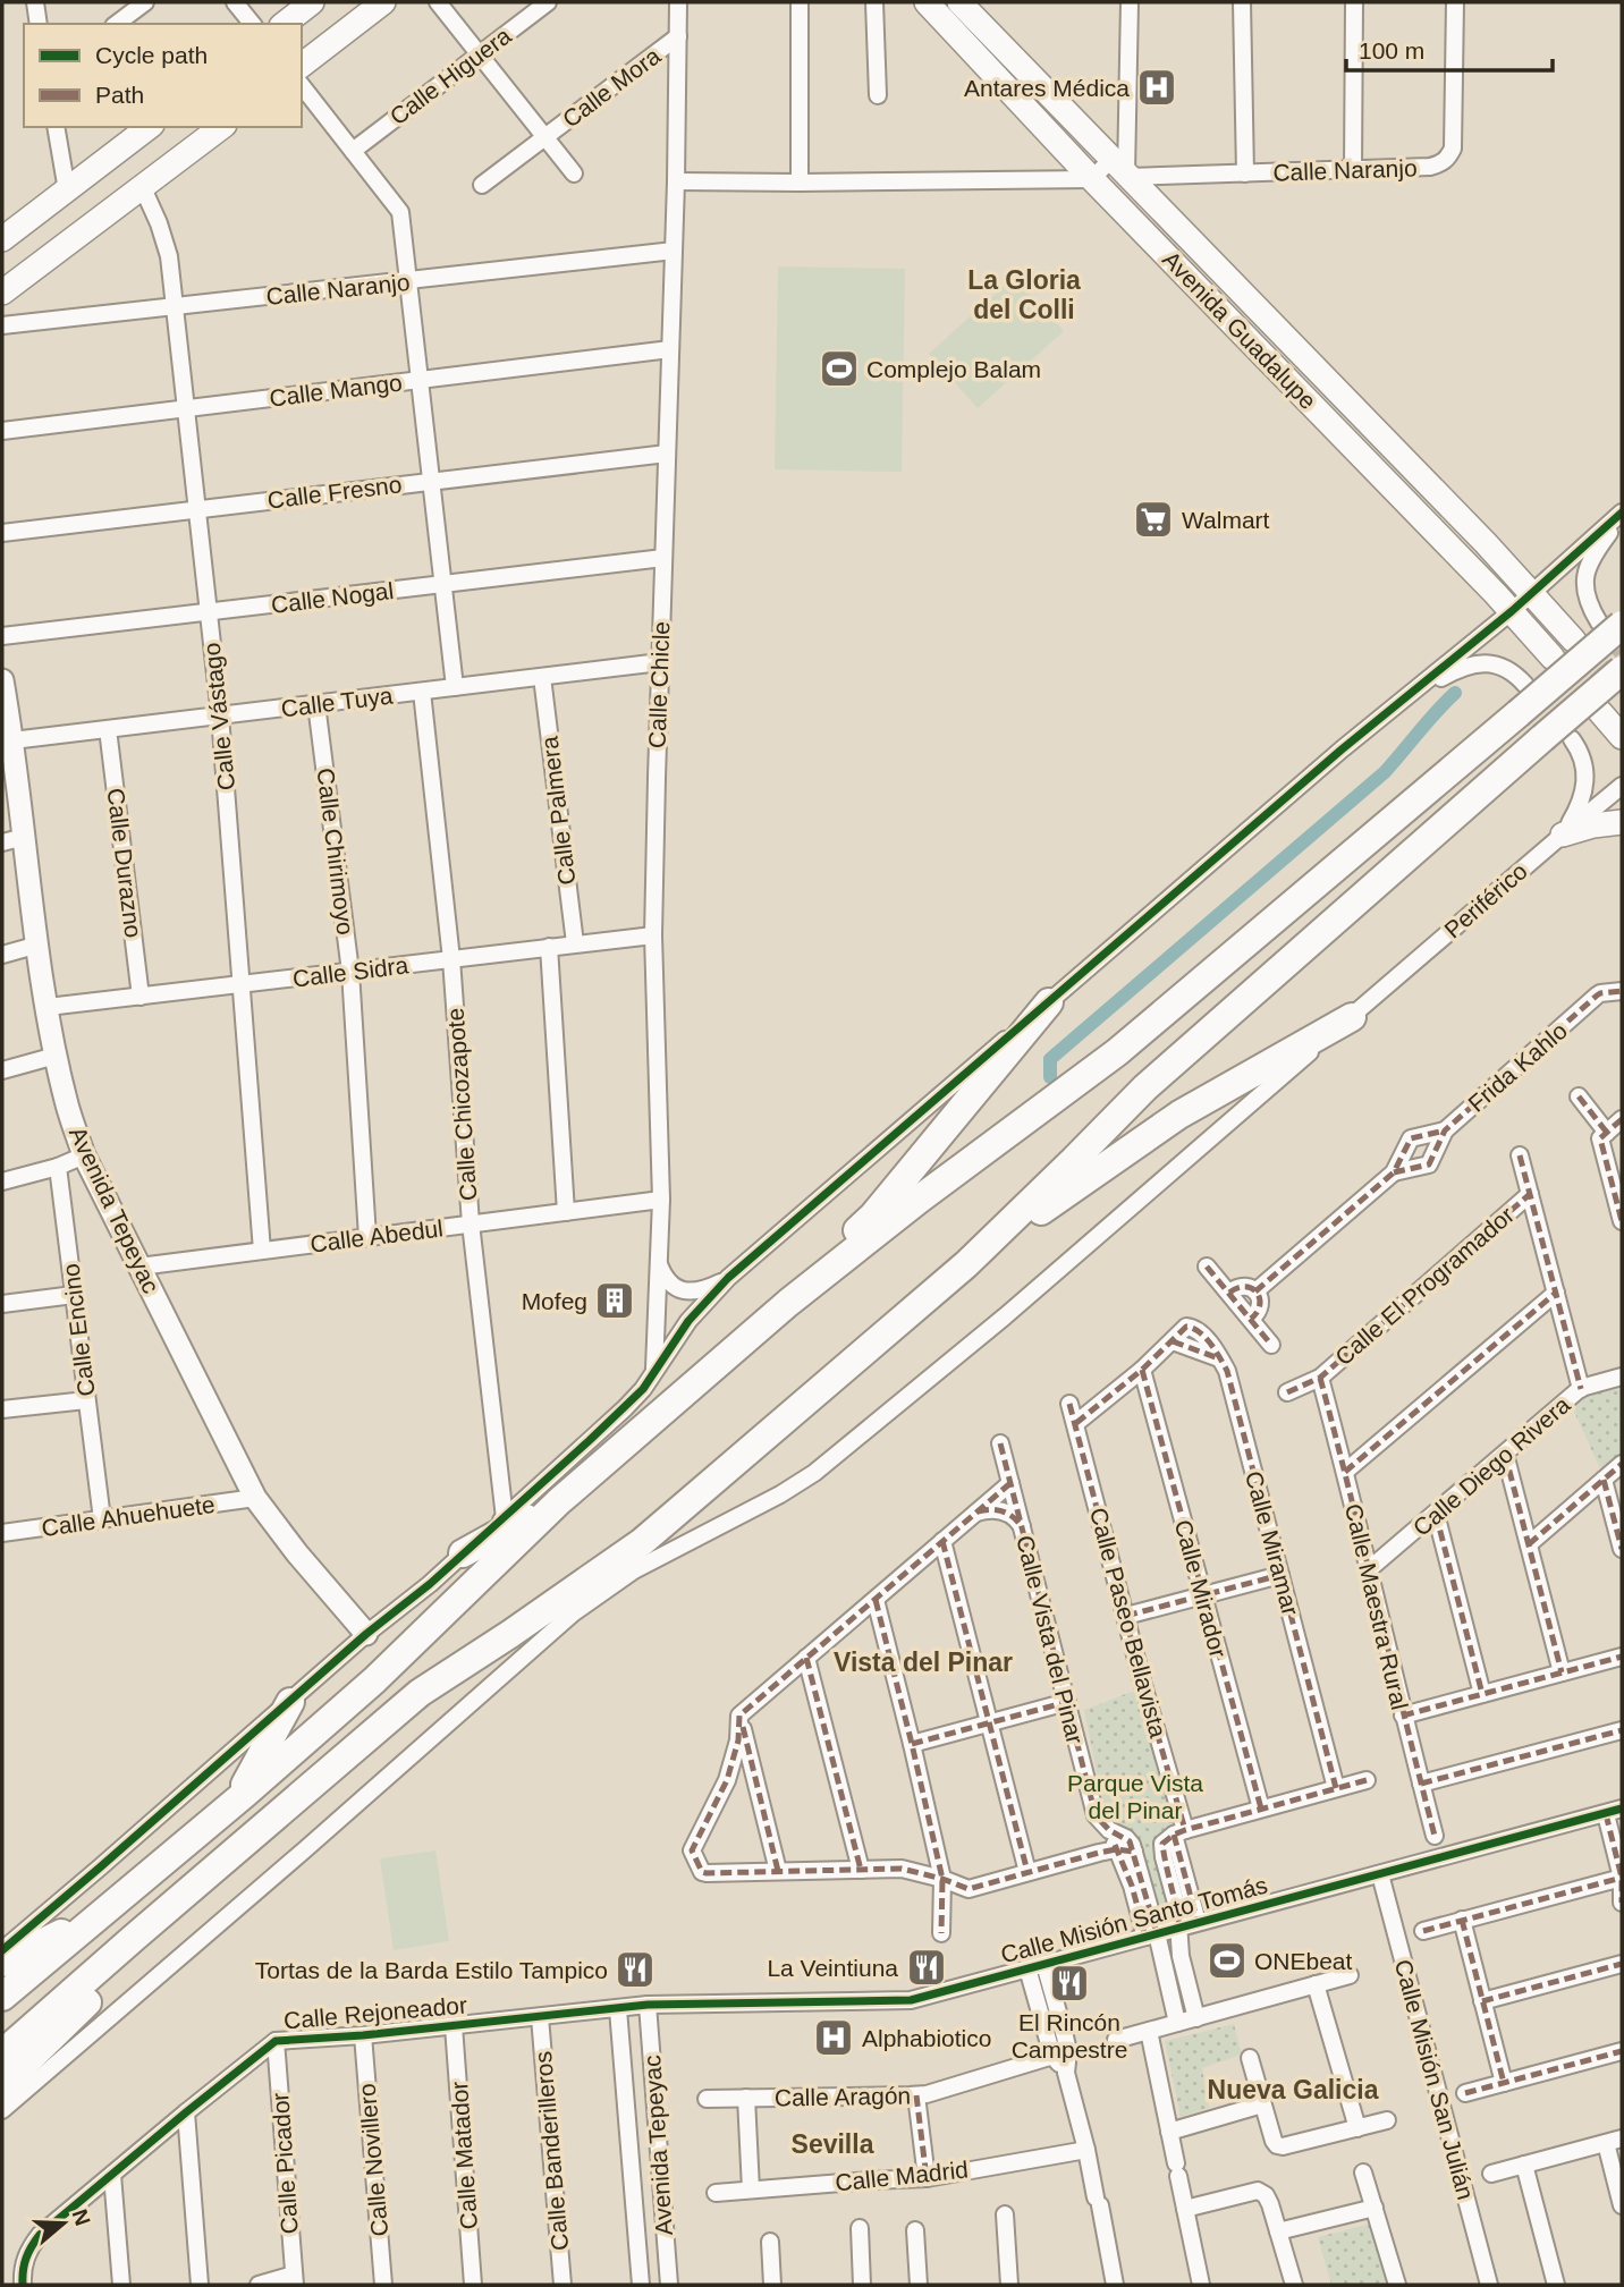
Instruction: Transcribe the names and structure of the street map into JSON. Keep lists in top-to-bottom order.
{
  "streets": {
    "main road": ["Avenida Guadalupe"],
    "street": [
      "Calle Higuera",
      "Calle Mora",
      "Calle Naranjo",
      "Calle Mango",
      "Calle Fresno",
      "Calle Nogal",
      "Calle Chicle",
      "Calle Tuya",
      "Calle Vástago",
      "Calle Palmera",
      "Calle Chirimoyo",
      "Calle Durazno",
      "Periférico",
      "Calle Sidra",
      "Frida Kahlo",
      "Calle Chicozapote",
      "Avenida Tepeyac",
      "Calle Abedul",
      "Calle El Programador",
      "Calle Encino",
      "Calle Diego Rivera",
      "Calle Ahuehuete",
      "Calle Miramar",
      "Calle Mirador",
      "Calle Maestra Rural",
      "Calle Paseo Bellavista",
      "Calle Vista del Pinar",
      "Calle Misión Santo Tomás",
      "Calle Rejoneador",
      "Calle Misión San Julián",
      "Calle Aragón",
      "Calle Banderilleros",
      "Calle Matador",
      "Calle Novillero",
      "Calle Picador",
      "Calle Madrid"
    ]
  },
  "crossings": [
    ["Calle Mora", "Calle Chicle"],
    ["Calle Naranjo", "Avenida Guadalupe"],
    ["Calle Naranjo", "Calle Chicle"],
    ["Calle Naranjo", "Calle Vástago"],
    ["Calle Mango", "Calle Chicle"],
    ["Calle Mango", "Calle Vástago"],
    ["Calle Fresno", "Calle Chicle"],
    ["Calle Fresno", "Calle Vástago"],
    ["Calle Nogal", "Calle Chicle"],
    ["Calle Nogal", "Calle Vástago"],
    ["Calle Chicle", "Calle Tuya"],
    ["Calle Chicle", "Calle Sidra"],
    ["Calle Chicle", "Calle Abedul"],
    ["Calle Tuya", "Calle Vástago"],
    ["Calle Tuya", "Calle Palmera"],
    ["Calle Tuya", "Calle Chirimoyo"],
    ["Calle Tuya", "Calle Durazno"],
    ["Calle Tuya", "Calle Chicozapote"],
    ["Calle Tuya", "Avenida Tepeyac"],
    ["Calle Vástago", "Calle Sidra"],
    ["Calle Vástago", "Calle Abedul"],
    ["Calle Palmera", "Calle Sidra"],
    ["Calle Chirimoyo", "Calle Sidra"],
    ["Calle Chirimoyo", "Calle Abedul"],
    ["Calle Durazno", "Calle Sidra"],
    ["Calle Sidra", "Calle Chicozapote"],
    ["Calle Sidra", "Avenida Tepeyac"],
    ["Calle Chicozapote", "Calle Abedul"],
    ["Avenida Tepeyac", "Calle Abedul"],
    ["Avenida Tepeyac", "Calle Ahuehuete"],
    ["Avenida Tepeyac", "Calle Misión Santo Tomás"],
    ["Avenida Tepeyac", "Calle Rejoneador"],
    ["Calle El Programador", "Calle Maestra Rural"],
    ["Calle Encino", "Calle Ahuehuete"],
    ["Calle Diego Rivera", "Calle Maestra Rural"],
    ["Calle Miramar", "Calle Mirador"],
    ["Calle Paseo Bellavista", "Calle Misión Santo Tomás"],
    ["Calle Vista del Pinar", "Calle Misión Santo Tomás"],
    ["Calle Misión Santo Tomás", "Calle Rejoneador"],
    ["Calle Misión Santo Tomás", "Calle Misión San Julián"],
    ["Calle Rejoneador", "Calle Banderilleros"],
    ["Calle Rejoneador", "Calle Matador"],
    ["Calle Rejoneador", "Calle Novillero"],
    ["Calle Rejoneador", "Calle Picador"]
  ],
  "districts": [
    "La Gloria del Colli",
    "Vista del Pinar",
    "Nueva Galicia",
    "Sevilla"
  ],
  "parks": ["Parque Vista del Pinar"],
  "places": {
    "hospital": ["Antares Médica", "Alphabiotico"],
    "sports": ["Complejo Balam", "ONEbeat"],
    "supermarket": ["Walmart"],
    "building": ["Mofeg"],
    "restaurant": ["La Veintiuna", "Tortas de la Barda Estilo Tampico", "El Rincón Campestre"]
  },
  "legend": ["Cycle path", "Path"],
  "scale_bar": "100 m",
  "north": "right"
}
